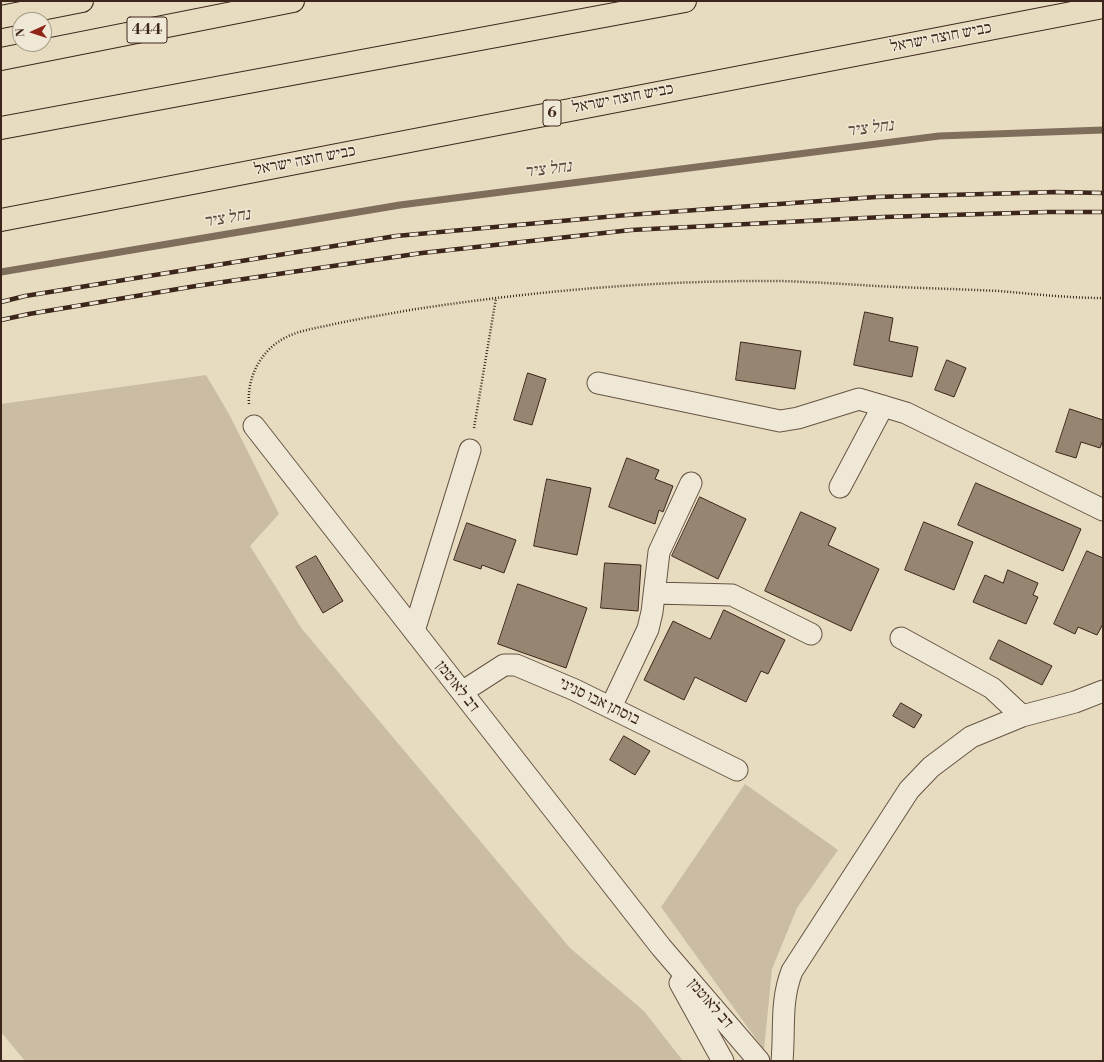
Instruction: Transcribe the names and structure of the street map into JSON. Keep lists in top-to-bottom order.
{
  "streets": {
    "main road": ["444", "כביש חוצה ישראל", "6"],
    "street": ["דב לאוטמן", "בוסתן אבו סניני"]
  },
  "crossings": [
    ["דב לאוטמן", "בוסתן אבו סניני"]
  ],
  "water": ["נחל ציר"],
  "north": "left"
}
